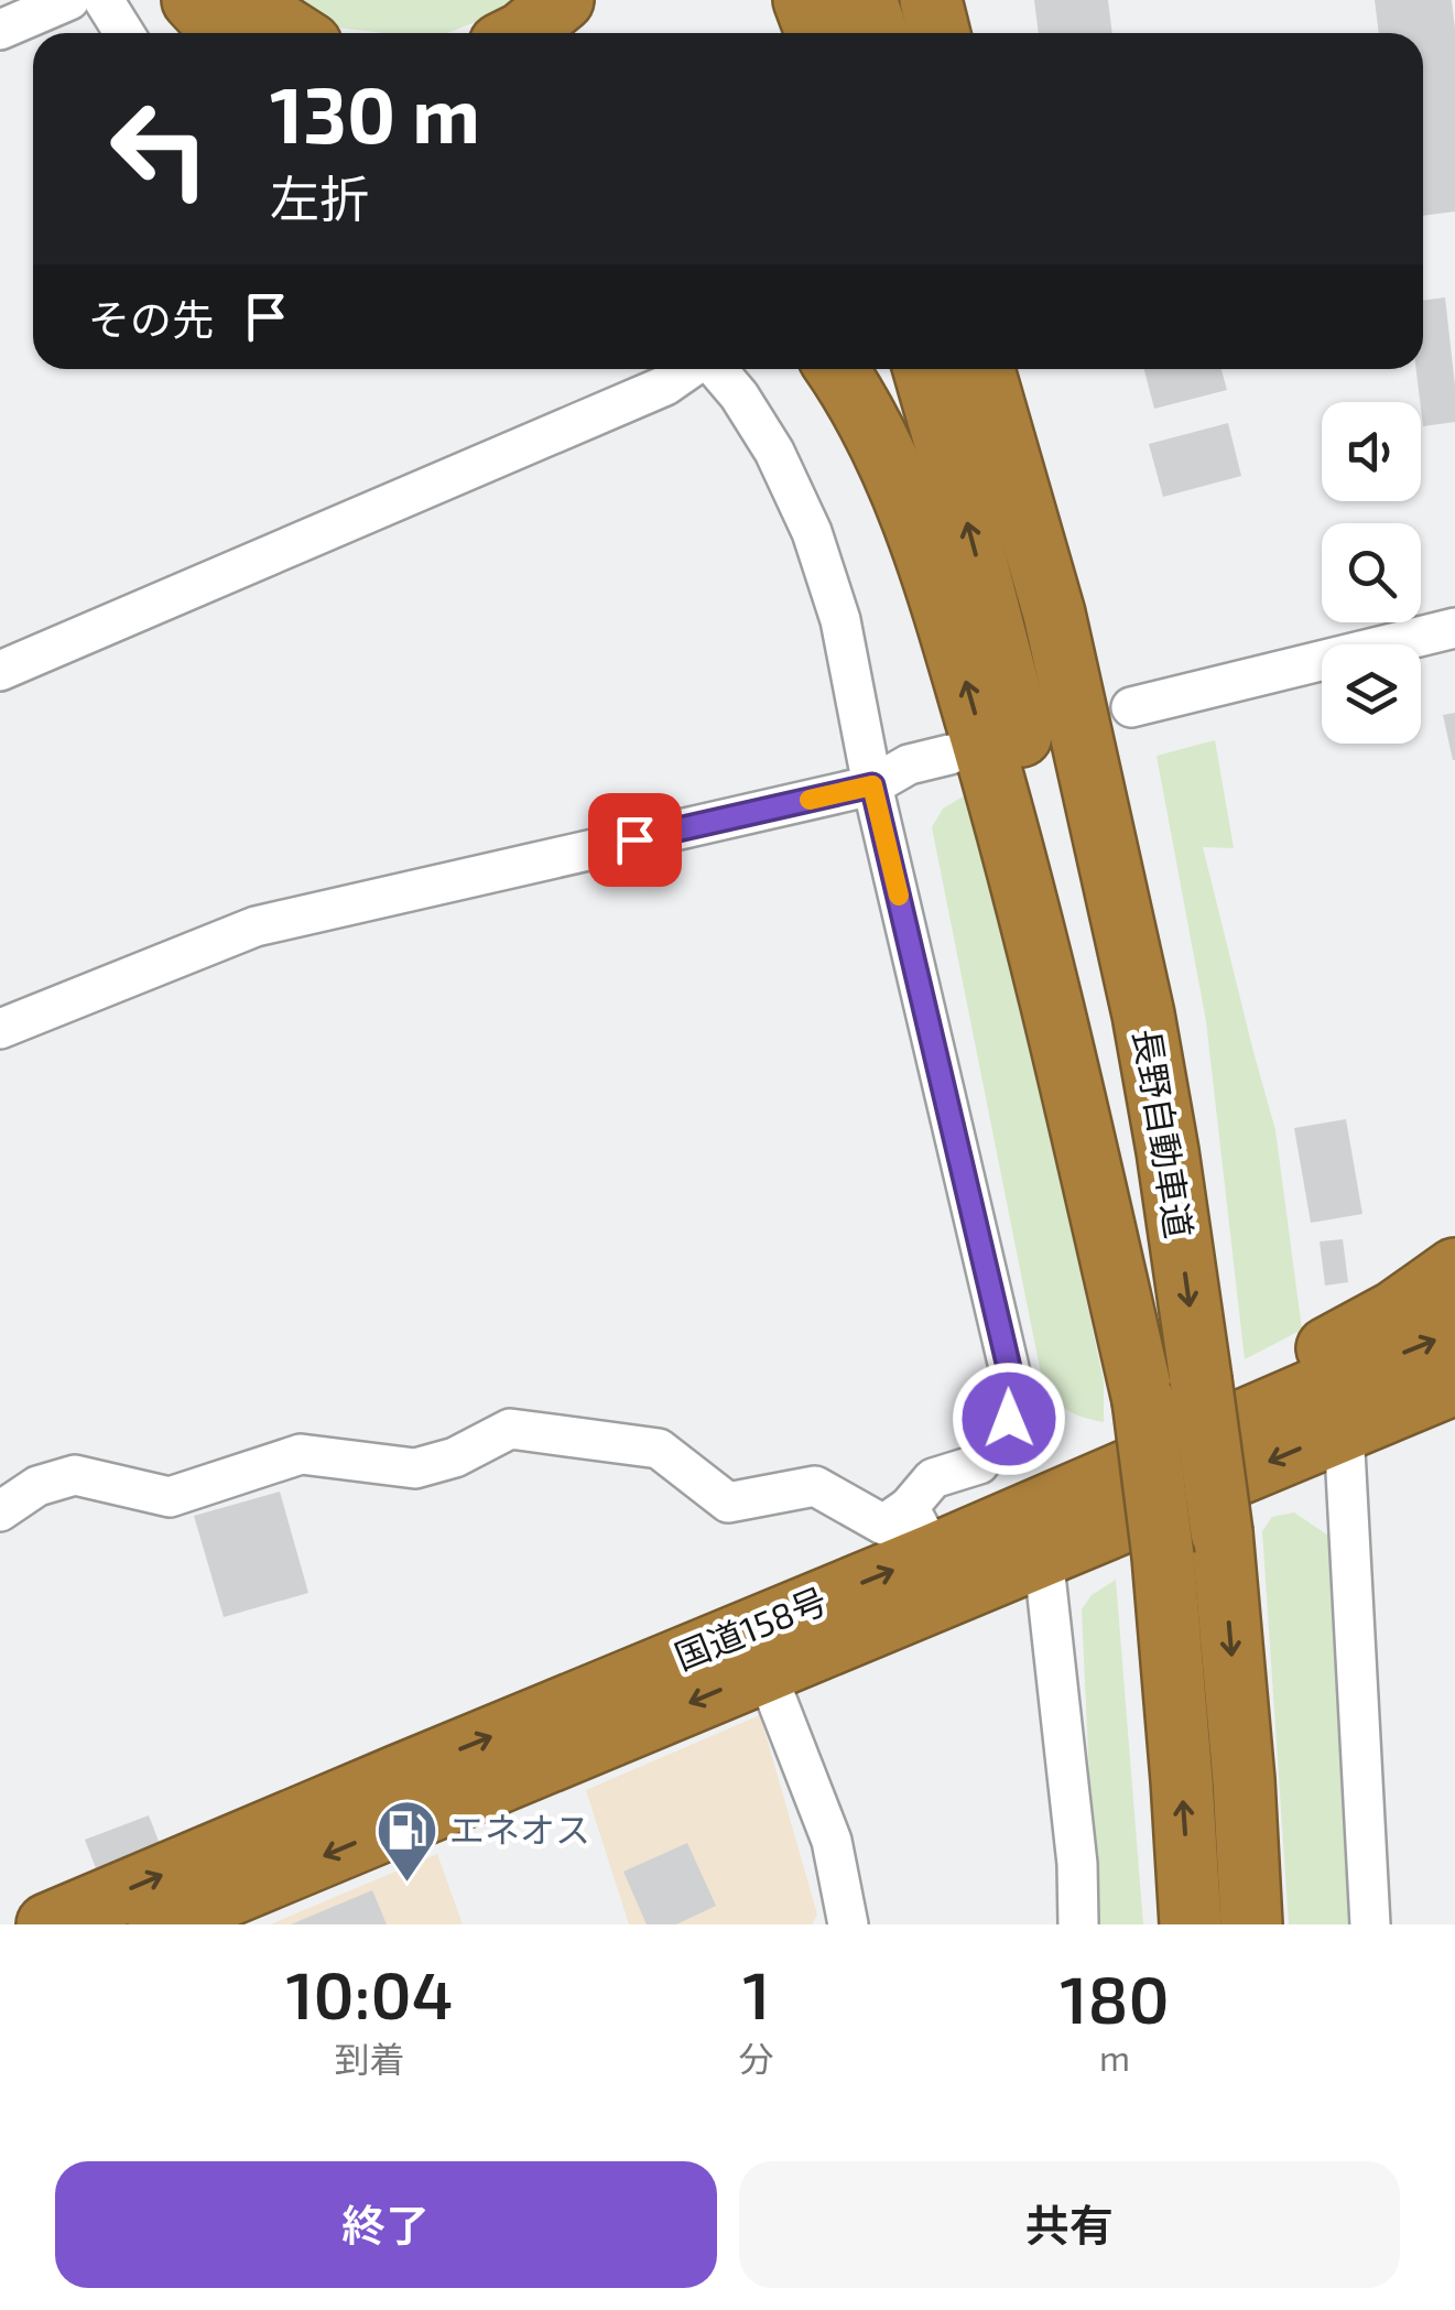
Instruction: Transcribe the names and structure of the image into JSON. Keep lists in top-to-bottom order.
{
  "streets": {
    "highway": ["長野自動車道", "国道158号"]
  },
  "places": {
    "fuel station": ["エネオス"]
  },
  "page": {
    "turn": ["130 m", "左折"],
    "then": "その先",
    "eta": [
      "10:04",
      "到着",
      "1",
      "分",
      "180",
      "m"
    ],
    "buttons": ["終了", "共有"]
  }
}
